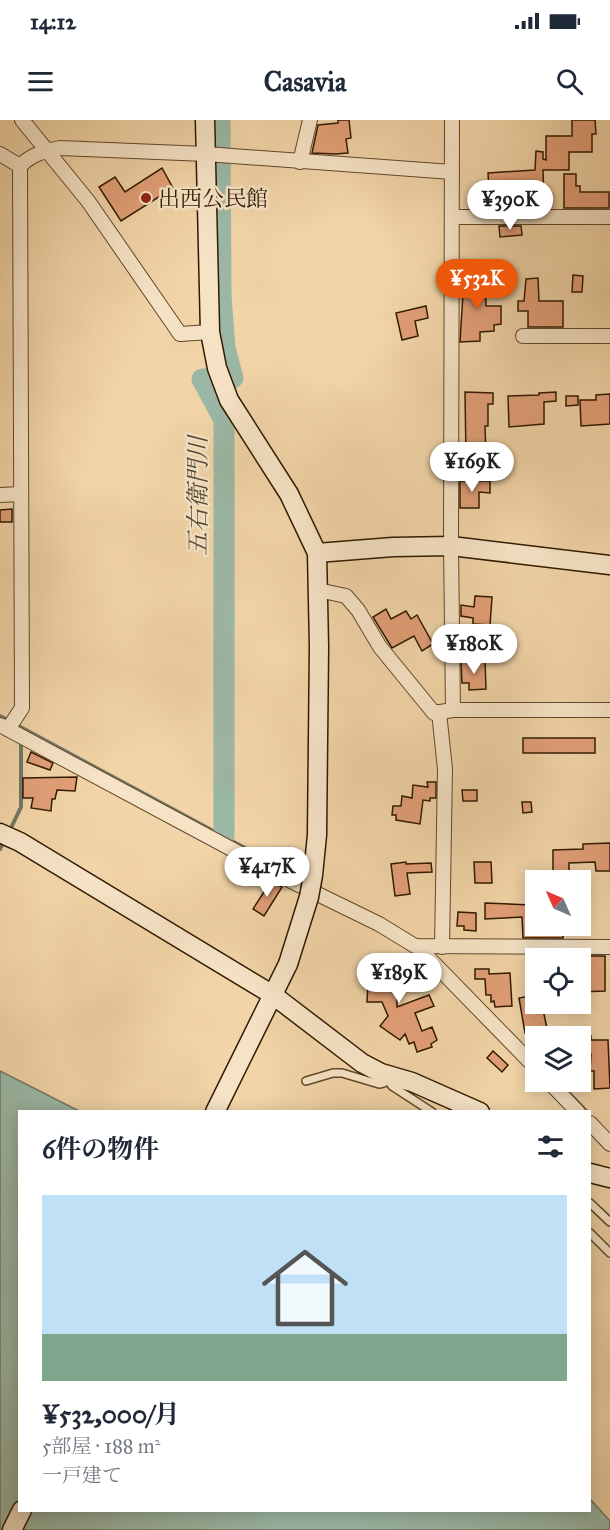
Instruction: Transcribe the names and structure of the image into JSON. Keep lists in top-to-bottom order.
{
  "water": ["五右衛門川"],
  "places": ["出西公民館"],
  "north": "top left",
  "page": {
    "status": "14:12",
    "header": "Casavia",
    "price": [
      "¥390K",
      "¥532K",
      "¥169K",
      "¥180K",
      "¥417K",
      "¥189K"
    ],
    "heading": "6件の物件",
    "list": [
      {
        "name": "¥532,000/月",
        "note": "5部屋 · 188 m² · 一戸建て"
      }
    ]
  }
}
